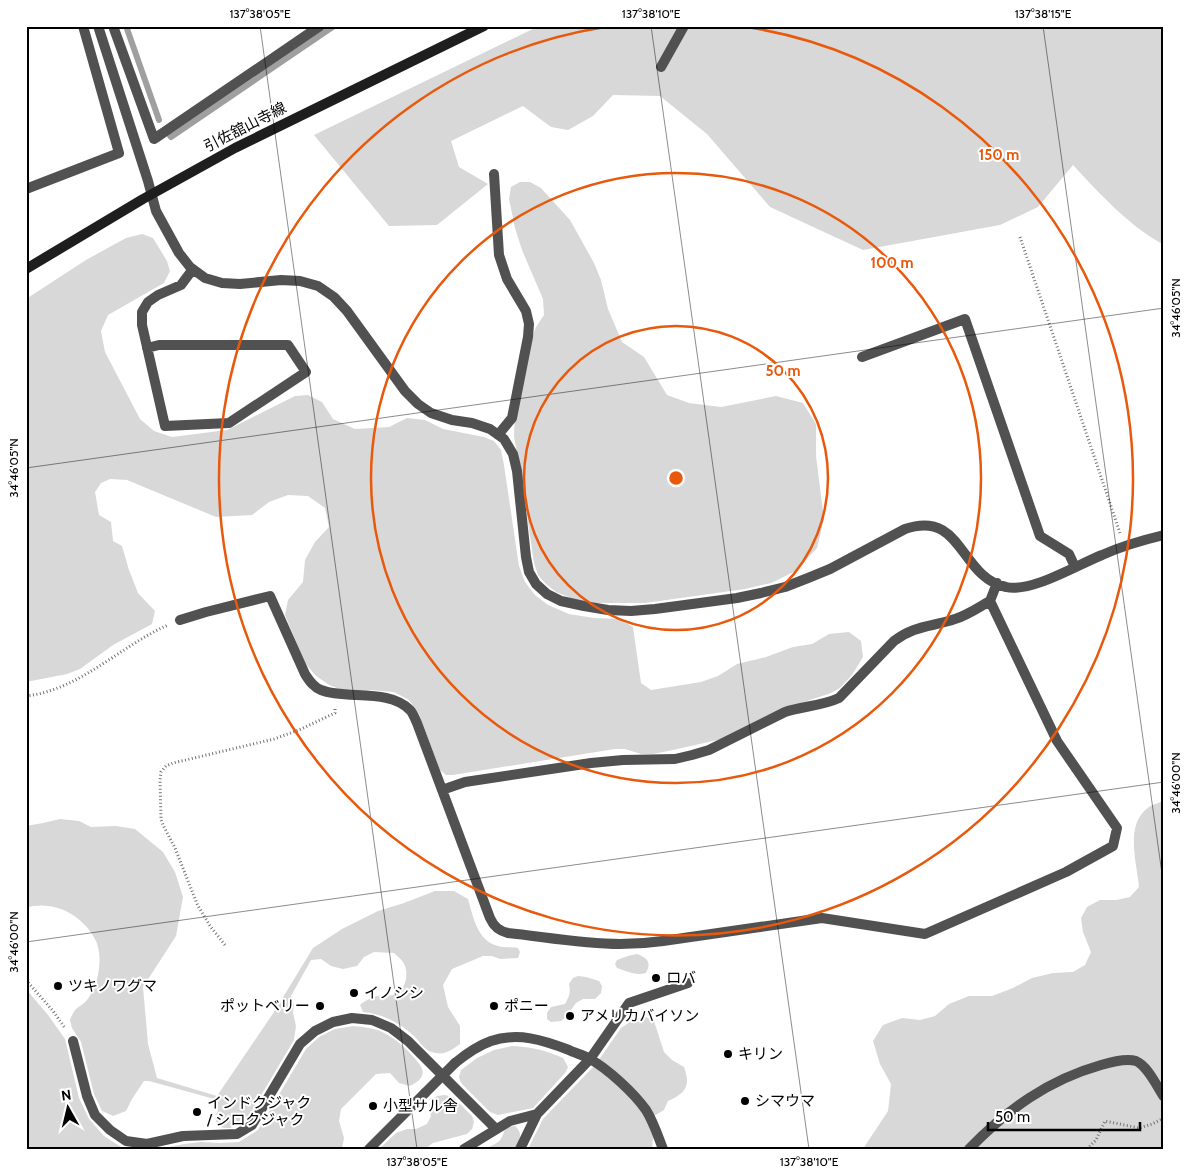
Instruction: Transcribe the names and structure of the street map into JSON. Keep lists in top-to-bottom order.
{
  "streets": {
    "main road": ["引佐舘山寺線"]
  },
  "places": [
    "ロバ",
    "ツキノワグマ",
    "イノシシ",
    "ポットベリー",
    "ポニー",
    "アメリカバイソン",
    "キリン",
    "シマウマ",
    "小型サル舎",
    "インドクジャク / シロクジャク"
  ],
  "scale_bar": "50 m",
  "north": "top",
  "coordinates": [
    "137°38'05\"E",
    "137°38'10\"E",
    "137°38'15\"E",
    "34°46'05\"N",
    "34°46'00\"N"
  ],
  "rings": ["150 m", "100 m", "50 m"]
}
